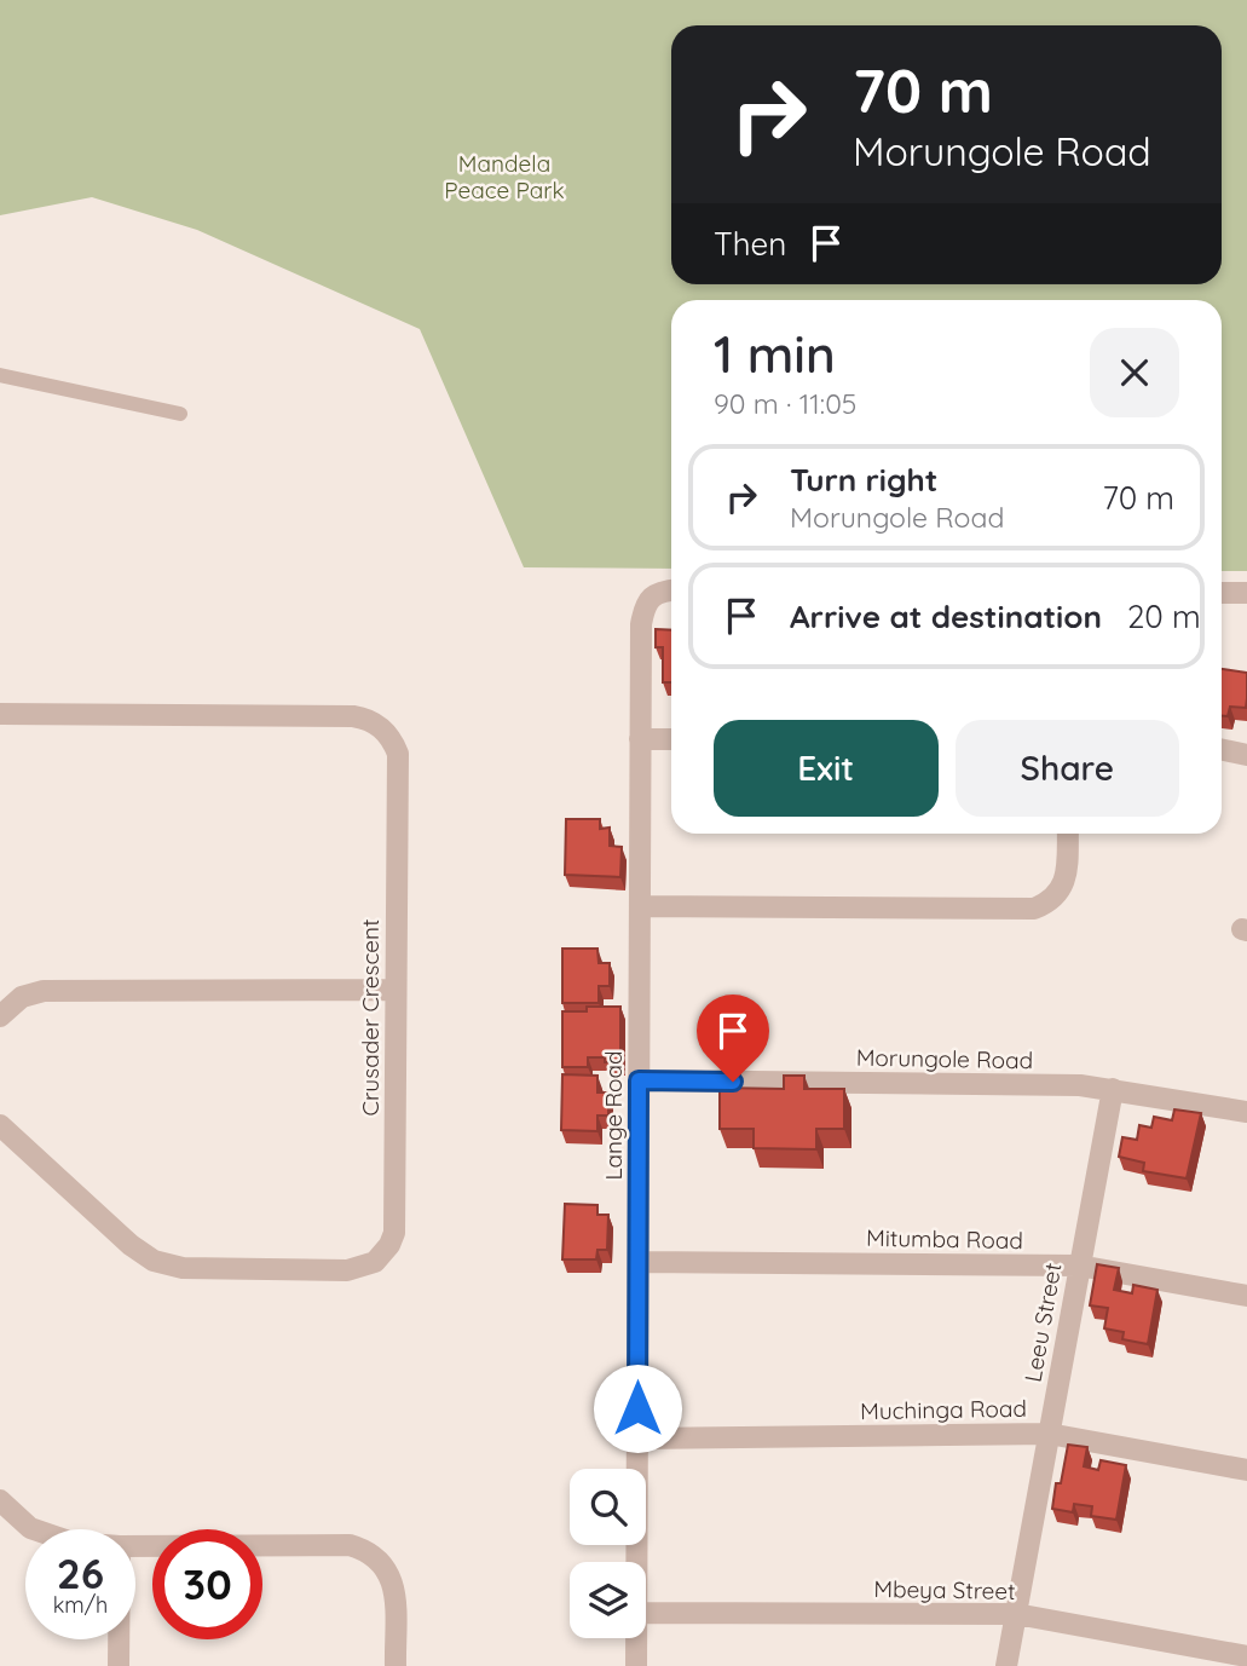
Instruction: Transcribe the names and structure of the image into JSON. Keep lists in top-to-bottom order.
{
  "streets": {
    "street": [
      "Crusader Crescent",
      "Morungole Road",
      "Lange Road",
      "Mitumba Road",
      "Leeu Street",
      "Muchinga Road",
      "Mbeya Street"
    ]
  },
  "crossings": [
    ["Morungole Road", "Lange Road"],
    ["Morungole Road", "Leeu Street"],
    ["Lange Road", "Mitumba Road"],
    ["Lange Road", "Muchinga Road"],
    ["Mitumba Road", "Leeu Street"],
    ["Leeu Street", "Muchinga Road"],
    ["Leeu Street", "Mbeya Street"]
  ],
  "parks": ["Mandela Peace Park"],
  "page": {
    "turn": ["70 m", "Morungole Road"],
    "then": "Then",
    "heading": ["1 min", "90 m · 11:05"],
    "list": [
      {
        "name": "Turn right",
        "note": "Morungole Road",
        "value": "70 m"
      },
      {
        "name": "Arrive at destination",
        "value": "20 m"
      }
    ],
    "buttons": ["Exit", "Share"],
    "speed": "26 km/h",
    "limit": "30"
  }
}
